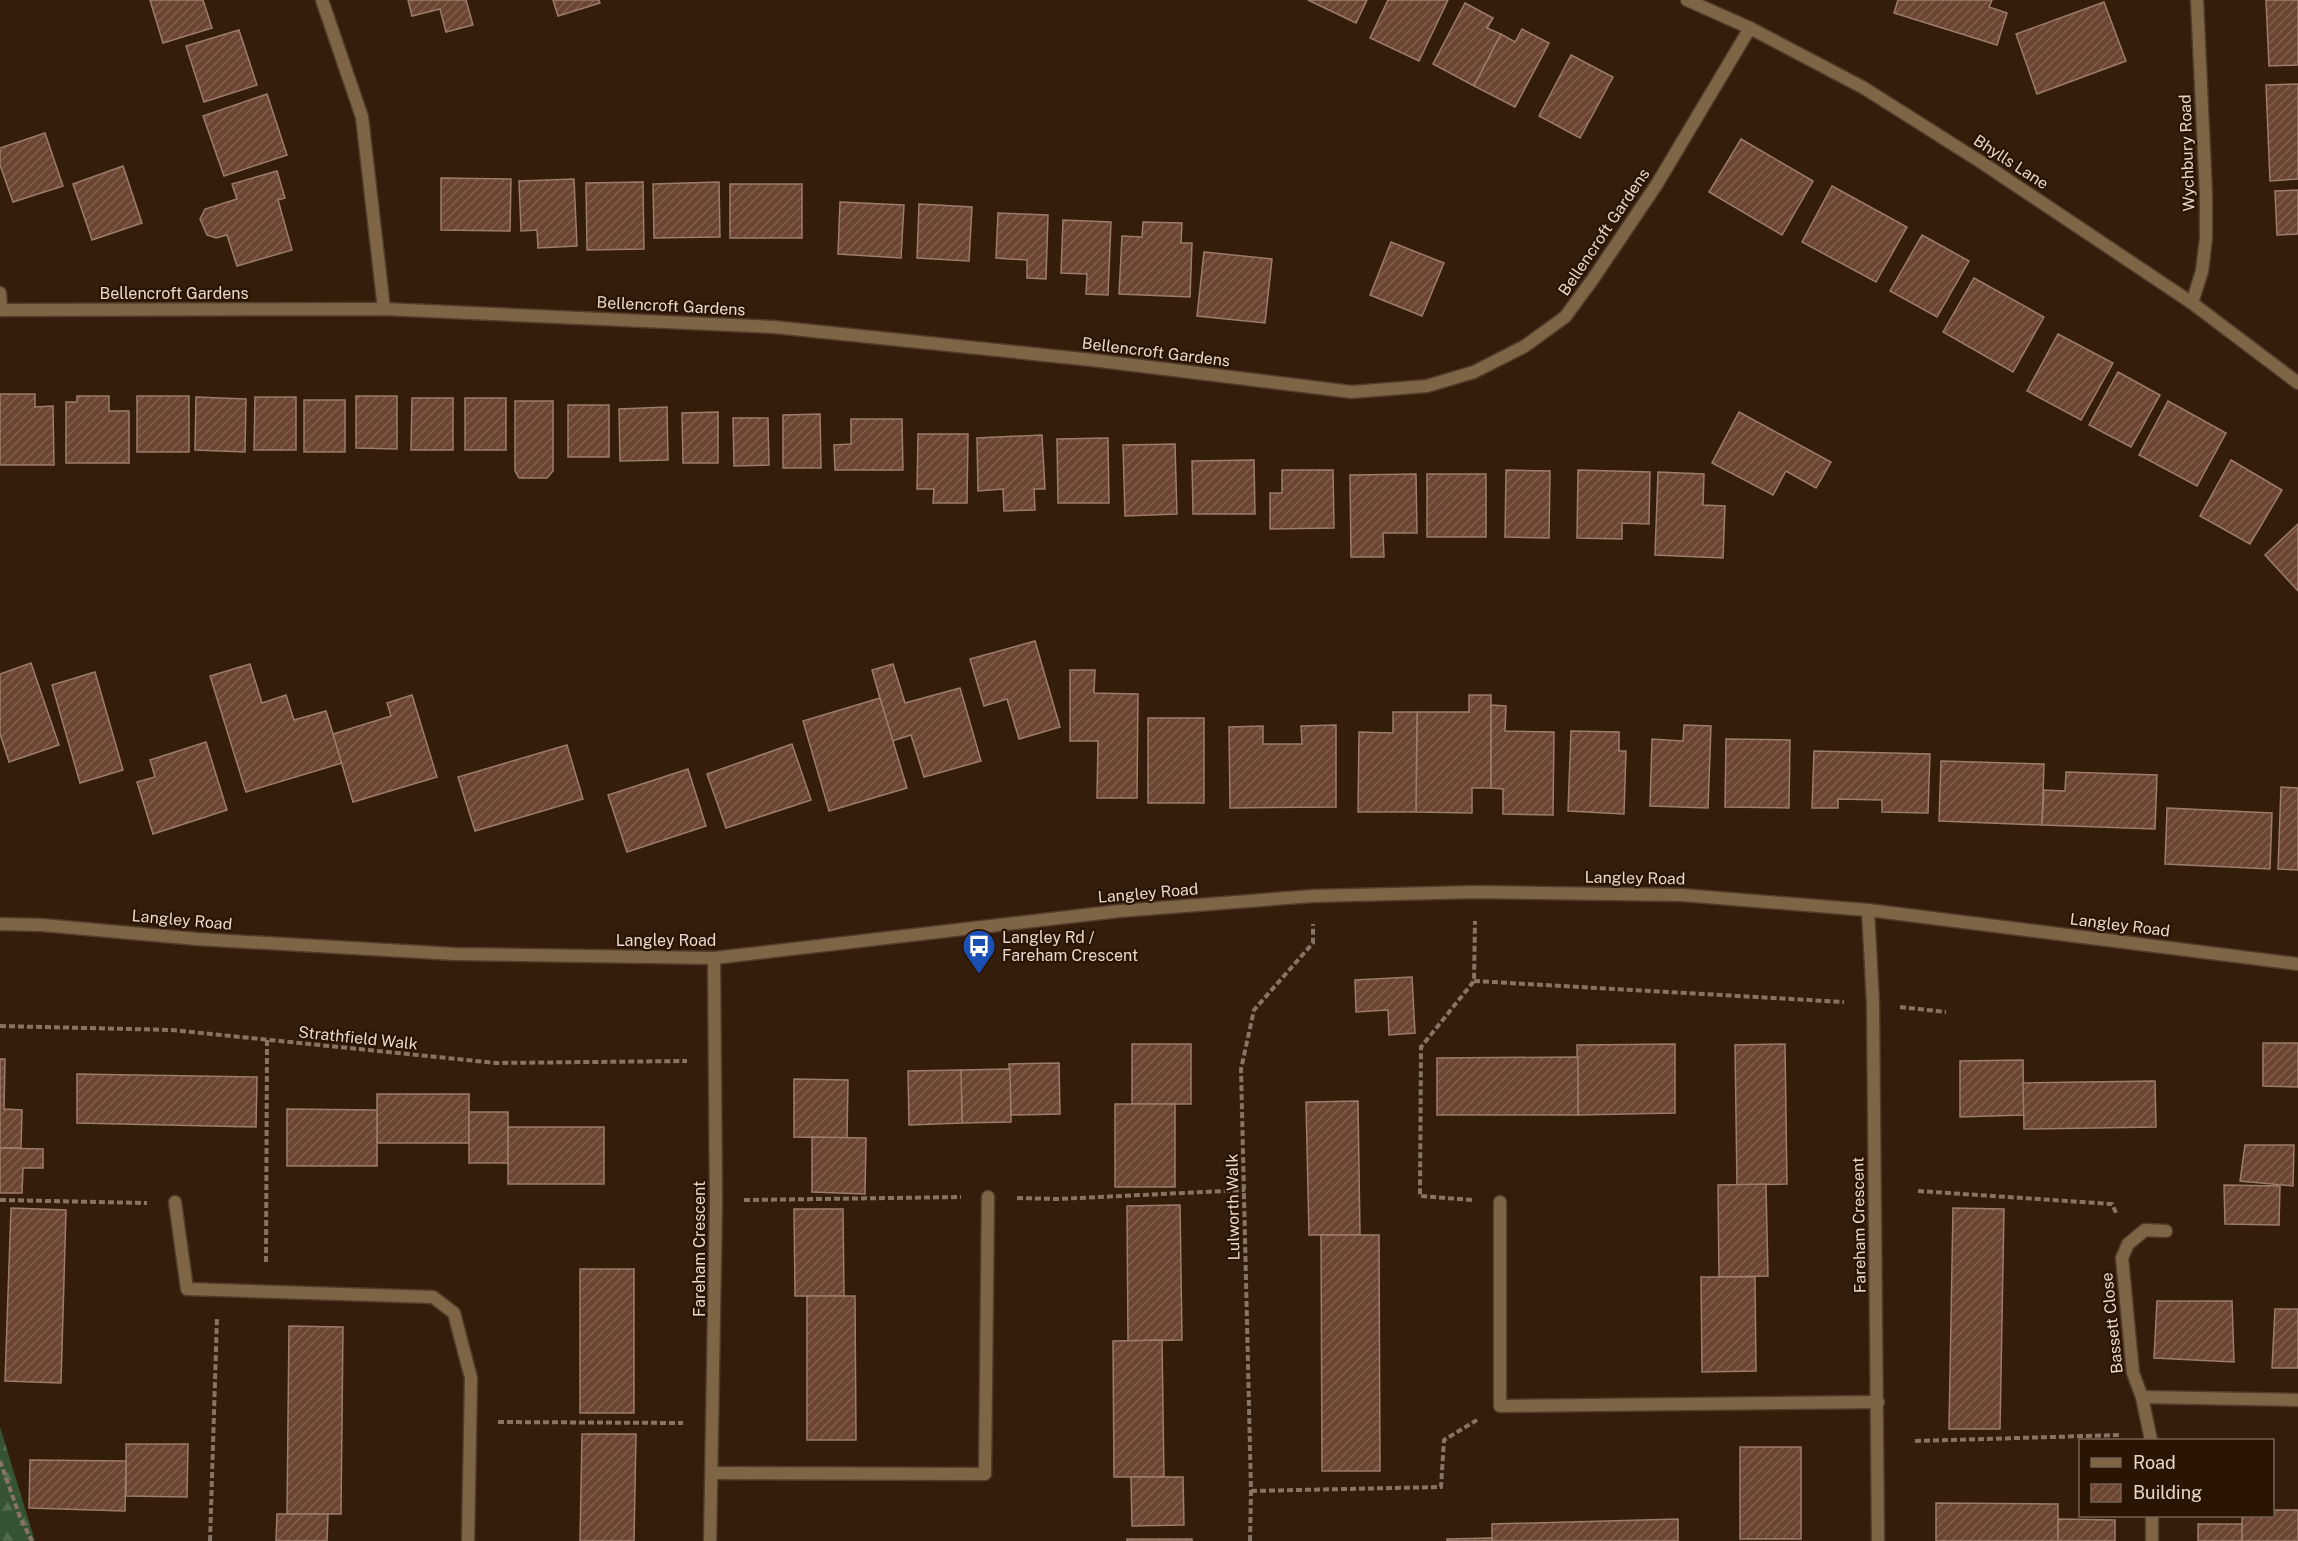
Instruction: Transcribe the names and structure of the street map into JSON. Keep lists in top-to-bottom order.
{
  "streets": {
    "street": [
      "Wychbury Road",
      "Bhylls Lane",
      "Bellencroft Gardens",
      "Langley Road",
      "Fareham Crescent",
      "Bassett Close"
    ],
    "path": ["Strathfield Walk", "Lulworth Walk"]
  },
  "crossings": [
    ["Wychbury Road", "Bhylls Lane"],
    ["Bhylls Lane", "Bellencroft Gardens"],
    ["Langley Road", "Lulworth Walk"],
    ["Langley Road", "Fareham Crescent"],
    ["Strathfield Walk", "Fareham Crescent"]
  ],
  "places": {
    "bus stop": ["Langley Rd / Fareham Crescent"]
  },
  "legend": ["Road", "Building"]
}
